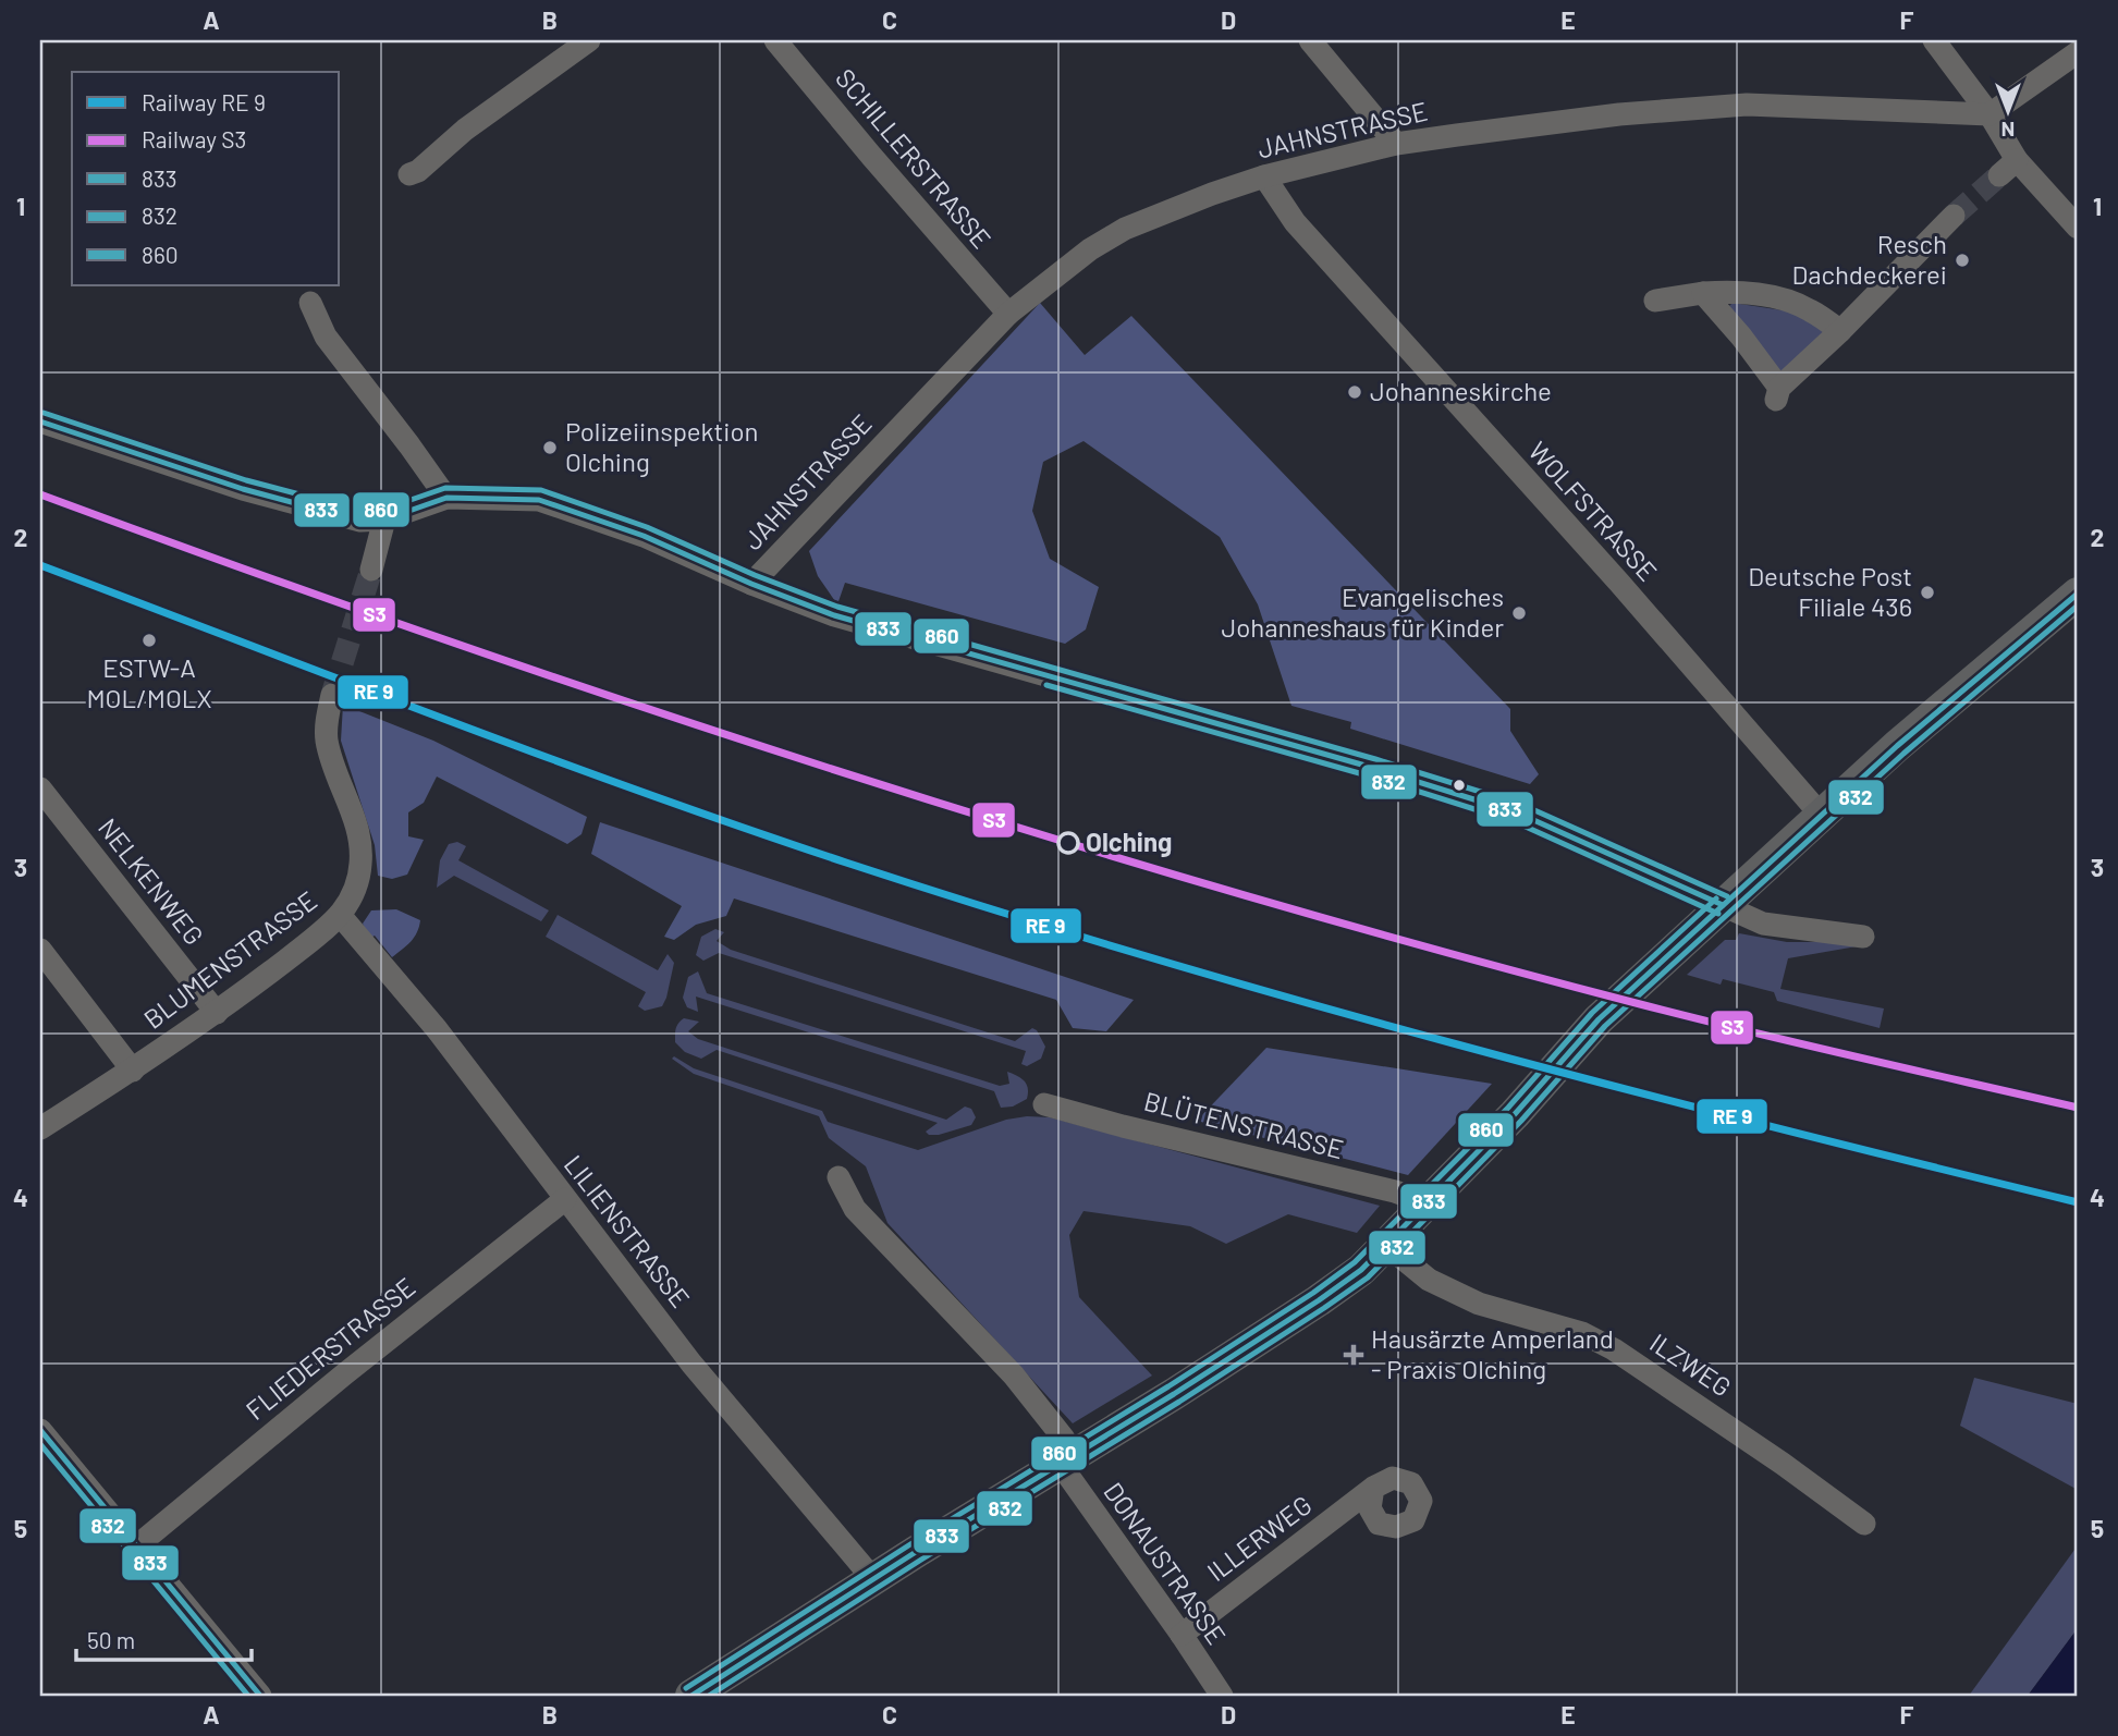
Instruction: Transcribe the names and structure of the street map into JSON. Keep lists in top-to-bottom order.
{
  "streets": {
    "street": [
      "JAHNSTRASSE",
      "SCHILLERSTRASSE",
      "WOLFSTRASSE",
      "NELKENWEG",
      "BLUMENSTRASSE",
      "BLÜTENSTRASSE",
      "LILIENSTRASSE",
      "FLIEDERSTRASSE",
      "ILZWEG",
      "ILLERWEG",
      "DONAUSTRASSE"
    ]
  },
  "crossings": [
    ["JAHNSTRASSE", "SCHILLERSTRASSE"],
    ["JAHNSTRASSE", "WOLFSTRASSE"],
    ["NELKENWEG", "BLUMENSTRASSE"],
    ["BLUMENSTRASSE", "LILIENSTRASSE"],
    ["LILIENSTRASSE", "FLIEDERSTRASSE"],
    ["ILLERWEG", "DONAUSTRASSE"]
  ],
  "places": {
    "other": [
      "Resch Dachdeckerei",
      "Johanneskirche",
      "Polizeiinspektion Olching",
      "Deutsche Post Filiale 436",
      "Evangelisches Johanneshaus für Kinder",
      "ESTW-A MOL/MOLX",
      "Olching"
    ],
    "health": ["Hausärzte Amperland - Praxis Olching"]
  },
  "lines": [
    "transit line 860",
    "transit line 833",
    "rail line S3",
    "transit line 832"
  ],
  "legend": [
    "Railway RE 9",
    "Railway S3",
    "833",
    "832",
    "860"
  ],
  "scale_bar": "50 m",
  "north": "bottom",
  "grid": {
    "columns": [
      "A",
      "B",
      "C",
      "D",
      "E",
      "F"
    ],
    "rows": [
      "1",
      "2",
      "3",
      "4",
      "5"
    ]
  }
}
